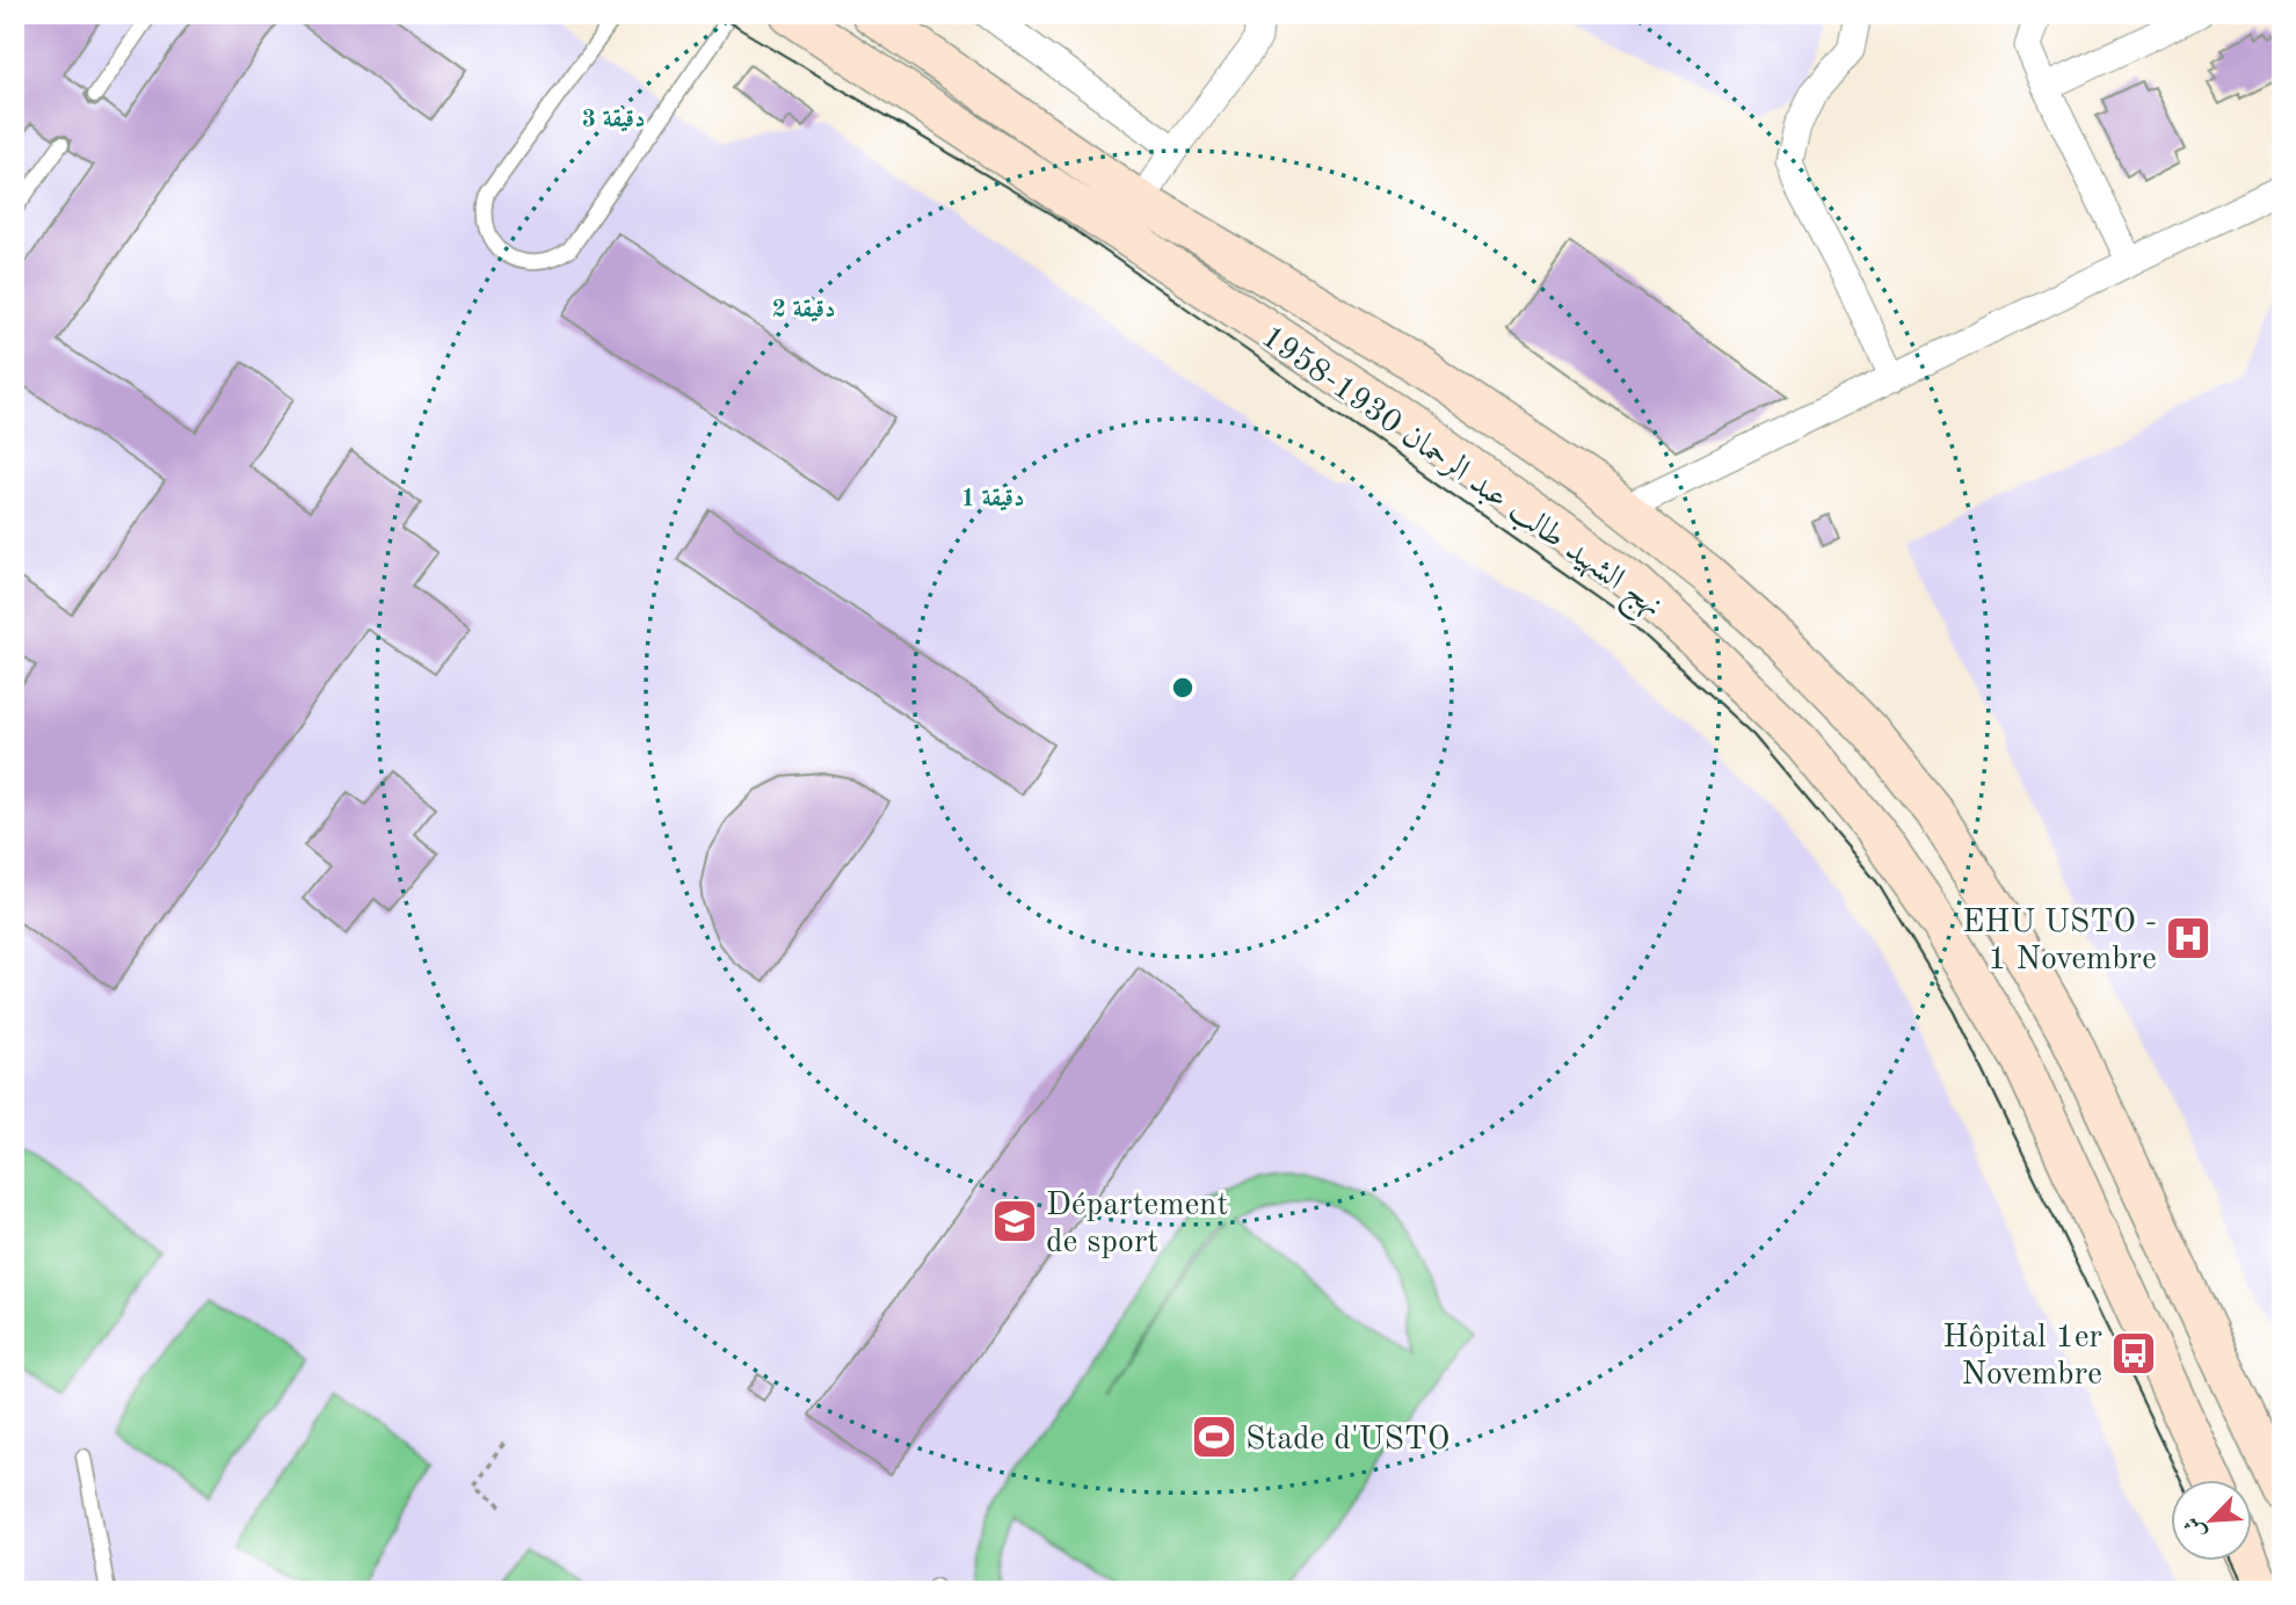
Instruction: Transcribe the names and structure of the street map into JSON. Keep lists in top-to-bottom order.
{
  "streets": {
    "main road": ["نهج الشهيد طالب عبد الرحمان 1930-1958"]
  },
  "places": {
    "hospital": ["EHU USTO - 1 Novembre"],
    "school or university": ["Département de sport"],
    "bus stop": ["Hôpital 1er Novembre"],
    "sports": ["Stade d'USTO"]
  },
  "north": "bottom left",
  "rings": ["3 دقيقة", "2 دقيقة", "1 دقيقة"]
}
